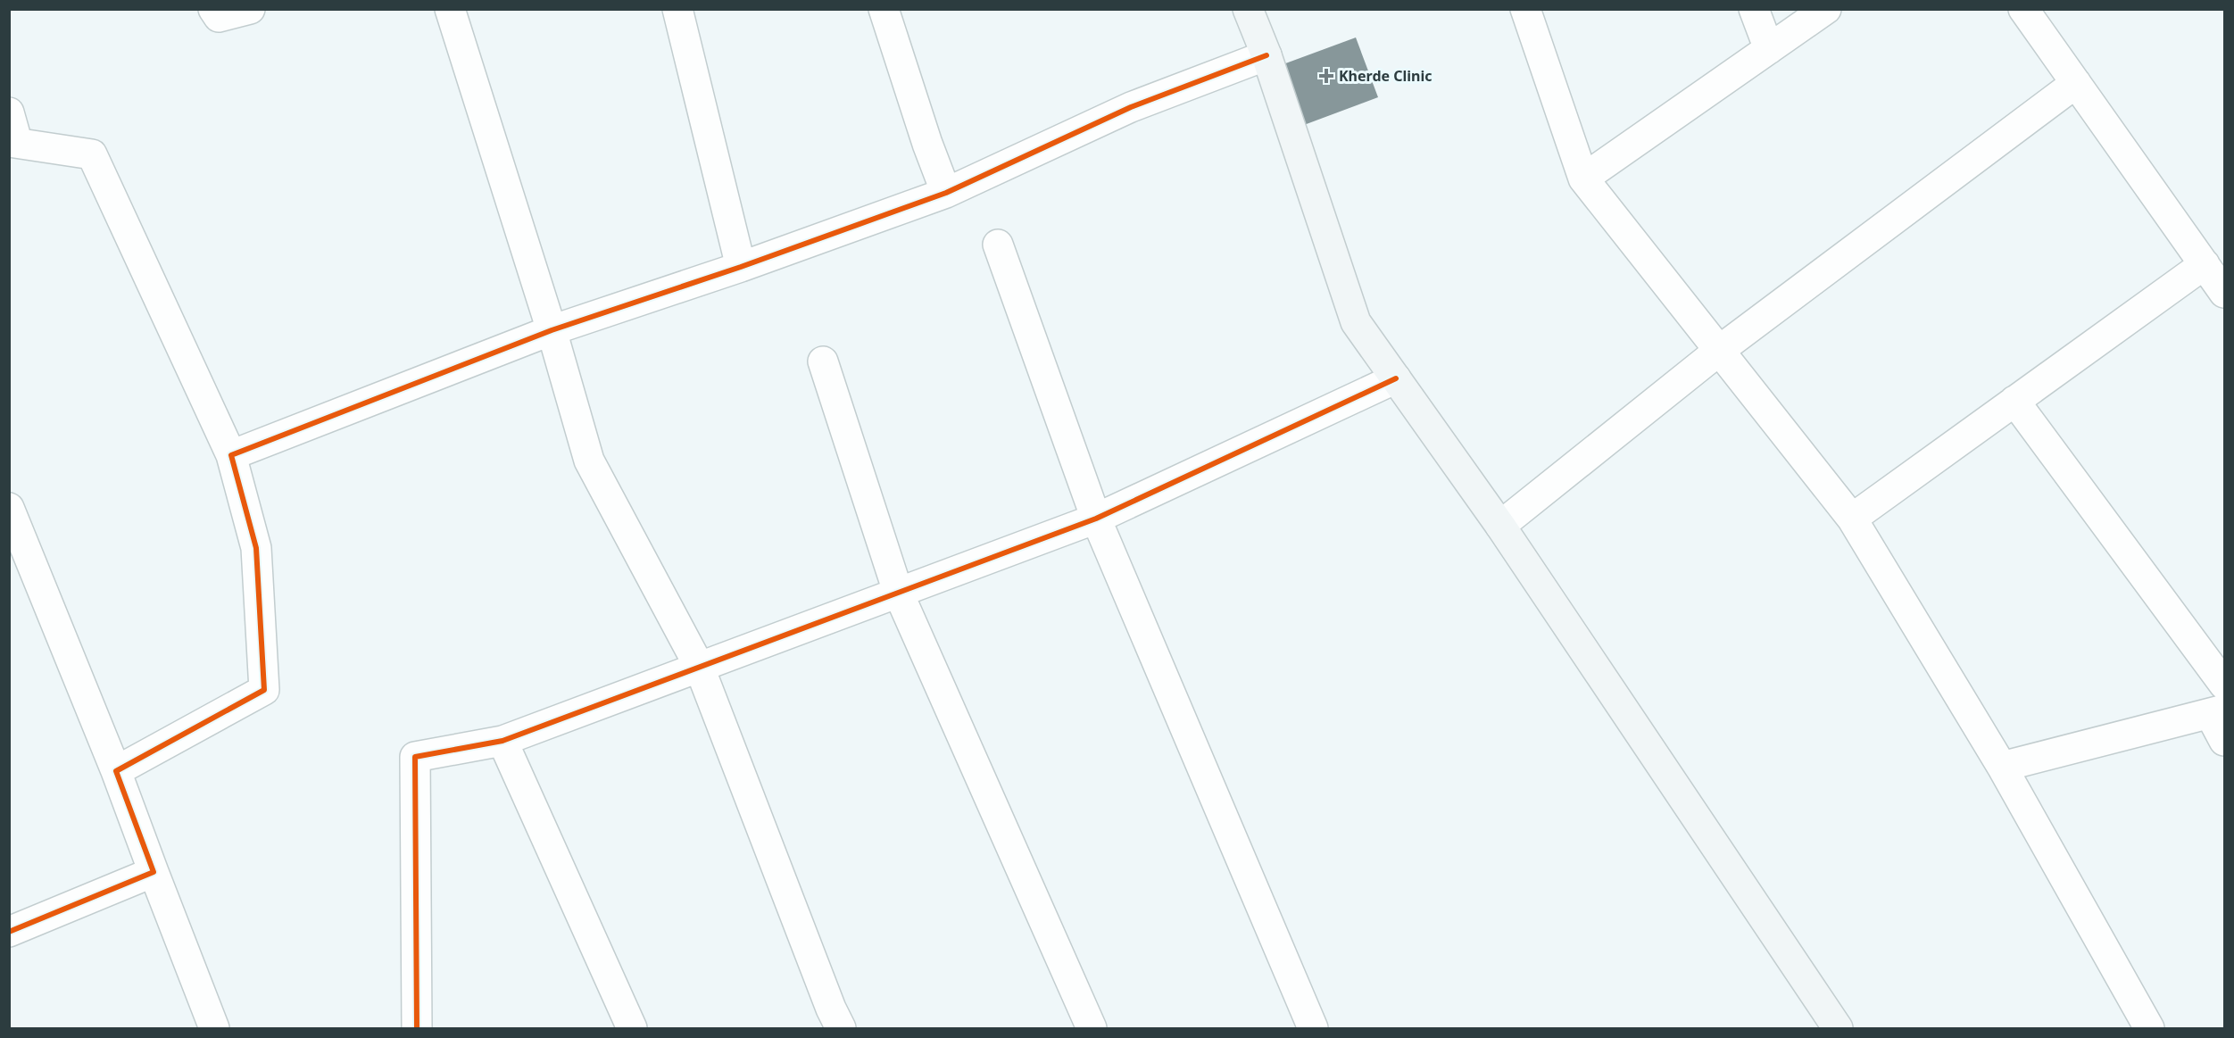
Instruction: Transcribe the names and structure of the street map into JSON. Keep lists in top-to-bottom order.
{
  "places": {
    "health": ["Kherde Clinic"]
  }
}
